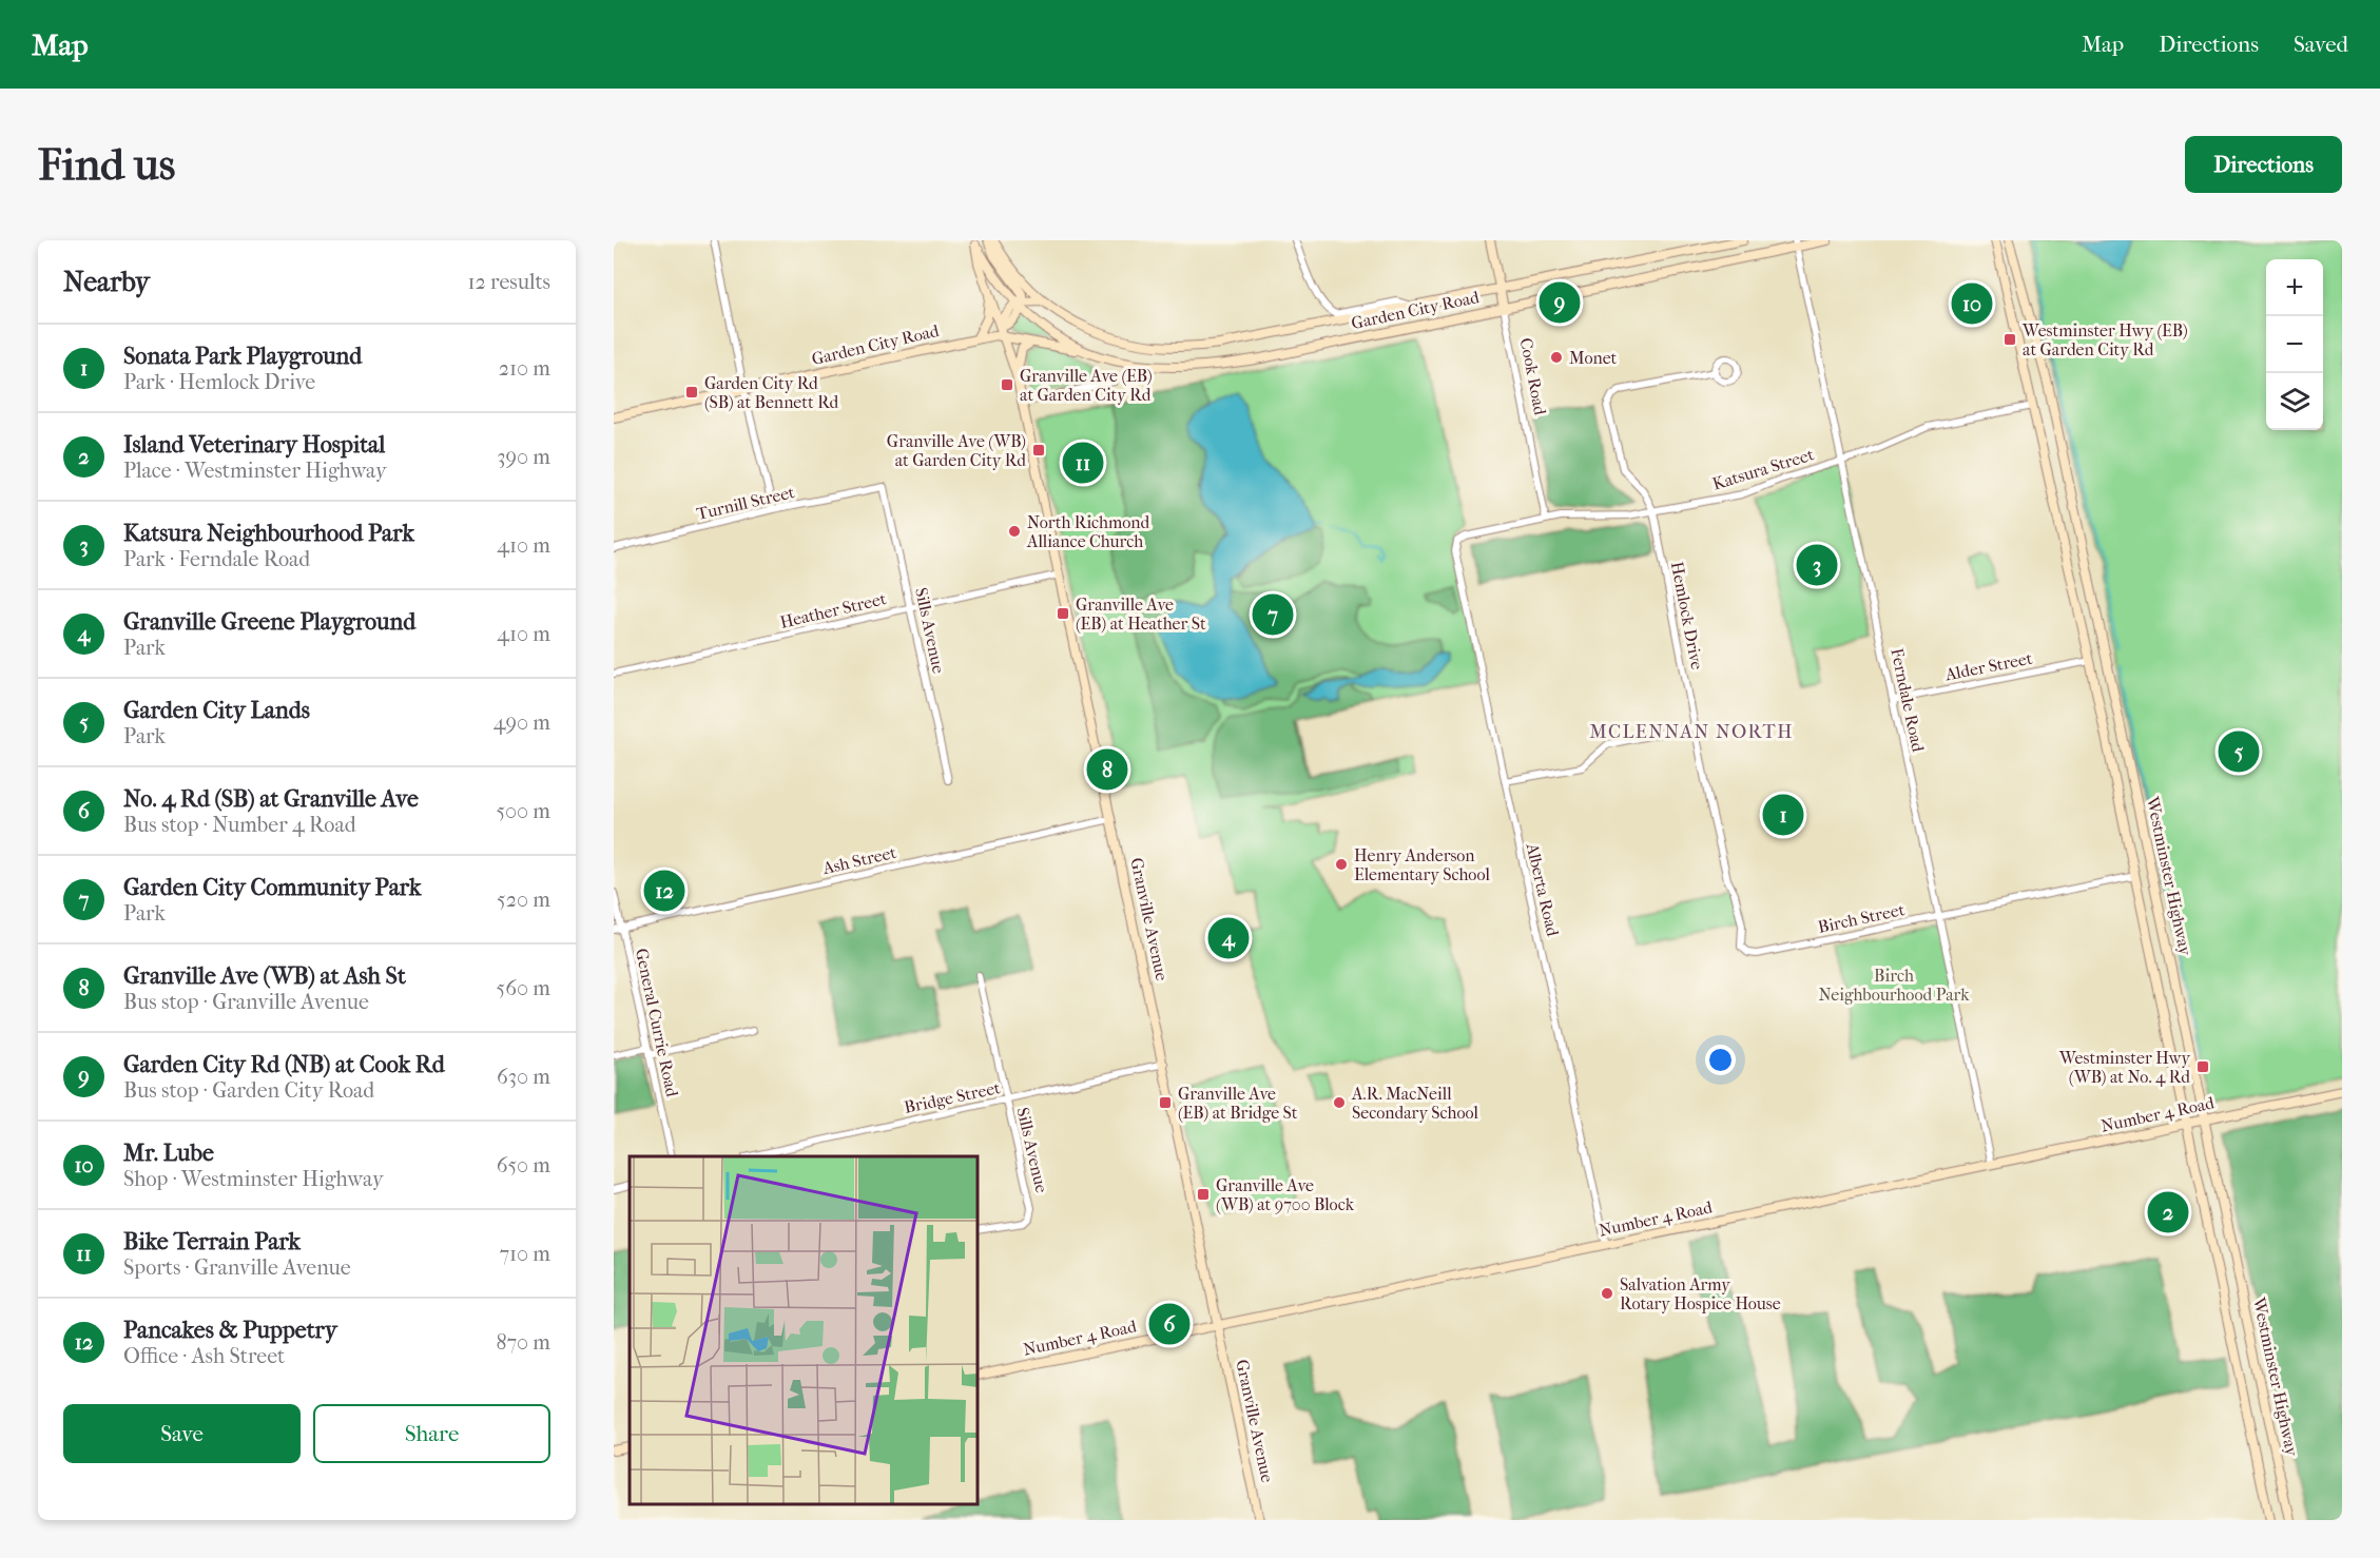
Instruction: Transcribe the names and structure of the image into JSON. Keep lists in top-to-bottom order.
{
  "streets": {
    "main road": [
      "Garden City Road",
      "Cook Road",
      "Westminster Highway",
      "Granville Avenue",
      "Number 4 Road"
    ],
    "street": [
      "Katsura Street",
      "Turnill Street",
      "Heather Street",
      "Hemlock Drive",
      "Sills Avenue",
      "Alder Street",
      "Ferndale Road",
      "Ash Street",
      "Alberta Road",
      "Birch Street",
      "General Currie Road",
      "Bridge Street"
    ]
  },
  "crossings": [
    ["Garden City Road", "Cook Road"],
    ["Garden City Road", "Ferndale Road"],
    ["Garden City Road", "Granville Avenue"],
    ["Cook Road", "Katsura Street"],
    ["Katsura Street", "Hemlock Drive"],
    ["Katsura Street", "Ferndale Road"],
    ["Katsura Street", "Westminster Highway"],
    ["Katsura Street", "Alberta Road"],
    ["Turnill Street", "Sills Avenue"],
    ["Heather Street", "Sills Avenue"],
    ["Heather Street", "Granville Avenue"],
    ["Hemlock Drive", "Birch Street"],
    ["Sills Avenue", "Bridge Street"],
    ["Alder Street", "Ferndale Road"],
    ["Alder Street", "Westminster Highway"],
    ["Ferndale Road", "Birch Street"],
    ["Ferndale Road", "Number 4 Road"],
    ["Ash Street", "Granville Avenue"],
    ["Ash Street", "General Currie Road"],
    ["Westminster Highway", "Birch Street"],
    ["Westminster Highway", "Number 4 Road"],
    ["Alberta Road", "Number 4 Road"],
    ["Granville Avenue", "Bridge Street"],
    ["Granville Avenue", "Number 4 Road"]
  ],
  "districts": ["MCLENNAN NORTH"],
  "parks": ["Birch Neighbourhood Park"],
  "places": {
    "transit": [
      "Westminster Hwy (EB) at Garden City Rd",
      "Granville Ave (EB) at Garden City Rd",
      "Garden City Rd (SB) at Bennett Rd",
      "Granville Ave (WB) at Garden City Rd",
      "Granville Ave (EB) at Heather St",
      "Westminster Hwy (WB) at No. 4 Rd",
      "Granville Ave (EB) at Bridge St",
      "Granville Ave (WB) at 9700 Block"
    ],
    "other": [
      "Monet",
      "North Richmond Alliance Church",
      "Henry Anderson Elementary School",
      "A.R. MacNeill Secondary School",
      "Salvation Army Rotary Hospice House"
    ]
  },
  "page": {
    "header": "Map",
    "nav": ["Map", "Directions", "Saved"],
    "buttons": [
      "Directions",
      ["Save", "Share"]
    ],
    "title": "Find us",
    "heading": ["Nearby", "12 results"],
    "map_buttons": ["+", "−"],
    "pins": [
      "9",
      "10",
      "11",
      "3",
      "7",
      "5",
      "8",
      "1",
      "12",
      "4",
      "2",
      "6"
    ],
    "list": [
      {
        "mark": "1",
        "name": "Sonata Park Playground",
        "note": "Park · Hemlock Drive",
        "value": "210 m"
      },
      {
        "mark": "2",
        "name": "Island Veterinary Hospital",
        "note": "Place · Westminster Highway",
        "value": "390 m"
      },
      {
        "mark": "3",
        "name": "Katsura Neighbourhood Park",
        "note": "Park · Ferndale Road",
        "value": "410 m"
      },
      {
        "mark": "4",
        "name": "Granville Greene Playground",
        "note": "Park",
        "value": "410 m"
      },
      {
        "mark": "5",
        "name": "Garden City Lands",
        "note": "Park",
        "value": "490 m"
      },
      {
        "mark": "6",
        "name": "No. 4 Rd (SB) at Granville Ave",
        "note": "Bus stop · Number 4 Road",
        "value": "500 m"
      },
      {
        "mark": "7",
        "name": "Garden City Community Park",
        "note": "Park",
        "value": "520 m"
      },
      {
        "mark": "8",
        "name": "Granville Ave (WB) at Ash St",
        "note": "Bus stop · Granville Avenue",
        "value": "560 m"
      },
      {
        "mark": "9",
        "name": "Garden City Rd (NB) at Cook Rd",
        "note": "Bus stop · Garden City Road",
        "value": "630 m"
      },
      {
        "mark": "10",
        "name": "Mr. Lube",
        "note": "Shop · Westminster Highway",
        "value": "650 m"
      },
      {
        "mark": "11",
        "name": "Bike Terrain Park",
        "note": "Sports · Granville Avenue",
        "value": "710 m"
      },
      {
        "mark": "12",
        "name": "Pancakes & Puppetry",
        "note": "Office · Ash Street",
        "value": "870 m"
      }
    ]
  }
}
